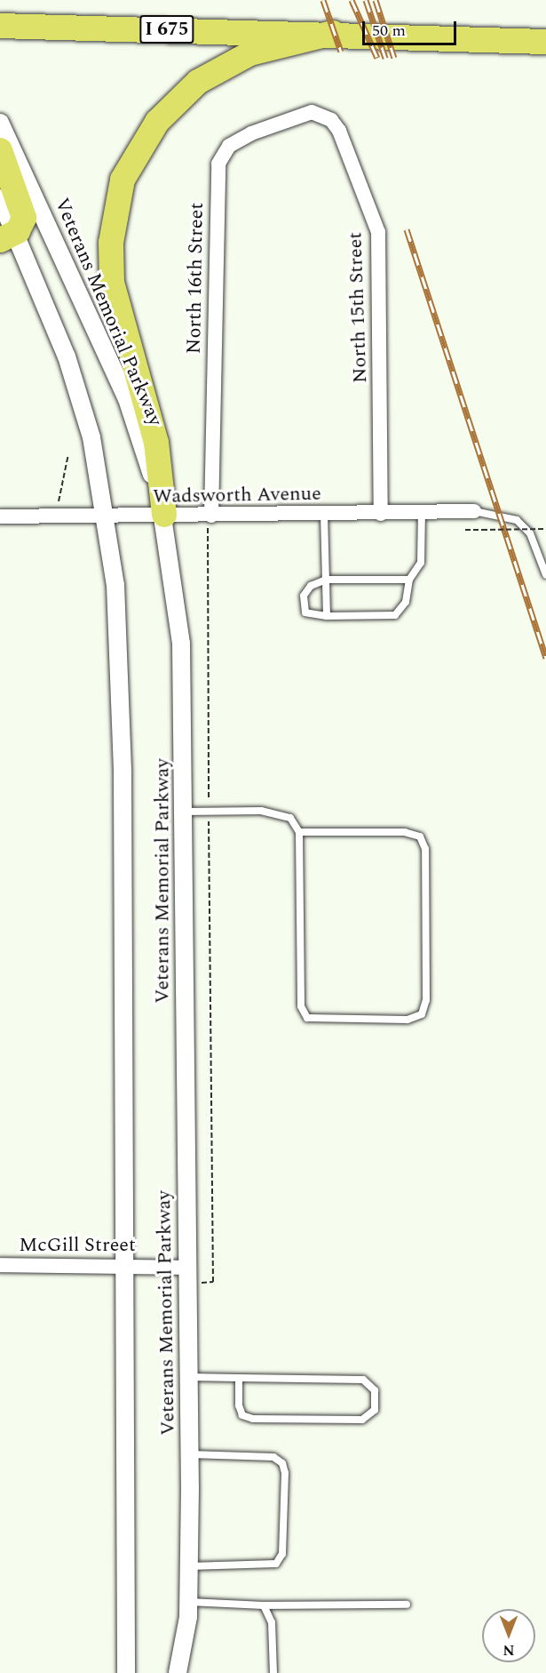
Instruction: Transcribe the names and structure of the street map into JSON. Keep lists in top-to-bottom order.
{
  "streets": {
    "highway": ["I 675"],
    "street": [
      "North 16th Street",
      "North 15th Street",
      "Veterans Memorial Parkway",
      "Wadsworth Avenue",
      "McGill Street"
    ]
  },
  "crossings": [
    ["North 16th Street", "North 15th Street"],
    ["North 16th Street", "Wadsworth Avenue"],
    ["North 15th Street", "Wadsworth Avenue"],
    ["Veterans Memorial Parkway", "Wadsworth Avenue"],
    ["Veterans Memorial Parkway", "McGill Street"]
  ],
  "scale_bar": "50 m",
  "north": "bottom"
}
